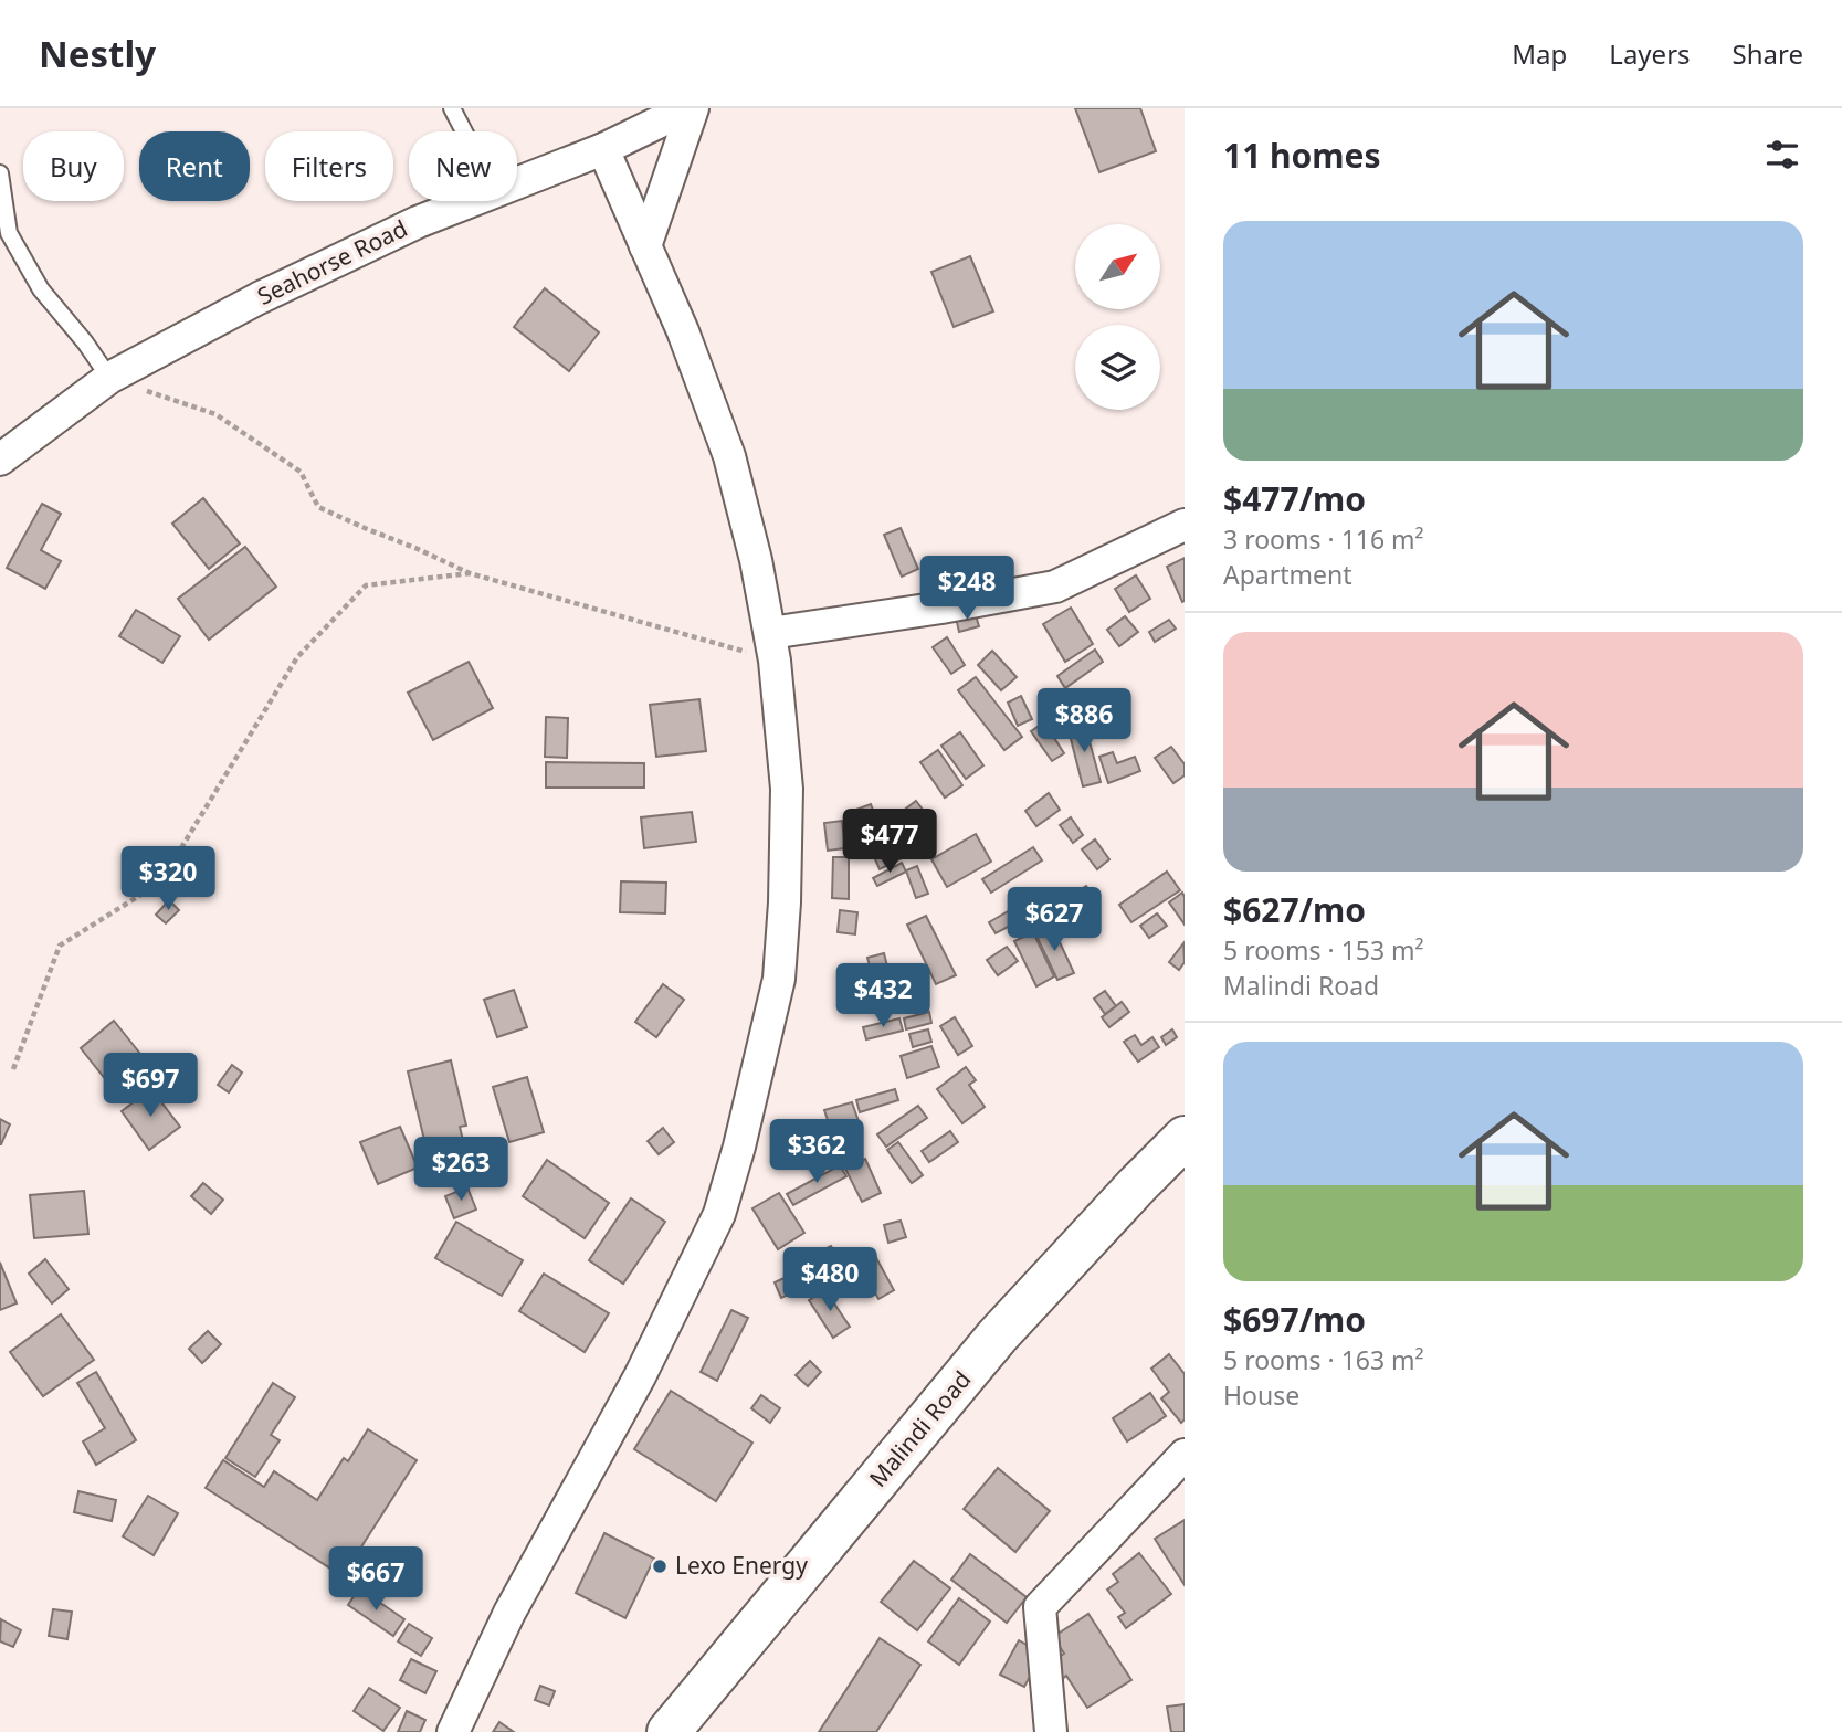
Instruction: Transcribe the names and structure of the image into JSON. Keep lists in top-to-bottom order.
{
  "streets": {
    "highway": ["Malindi Road"],
    "street": ["Seahorse Road"]
  },
  "places": ["Lexo Energy"],
  "north": "top right",
  "page": {
    "header": "Nestly",
    "nav": ["Map", "Layers", "Share"],
    "heading": "11 homes",
    "chip": [
      "Buy",
      "Rent",
      "Filters",
      "New"
    ],
    "list": [
      {
        "name": "$477/mo",
        "note": "3 rooms · 116 m² · Apartment"
      },
      {
        "name": "$627/mo",
        "note": "5 rooms · 153 m² · Malindi Road"
      },
      {
        "name": "$697/mo",
        "note": "5 rooms · 163 m² · House"
      }
    ],
    "price": [
      "$248",
      "$886",
      "$477",
      "$320",
      "$627",
      "$432",
      "$697",
      "$362",
      "$263",
      "$480",
      "$667"
    ]
  }
}
